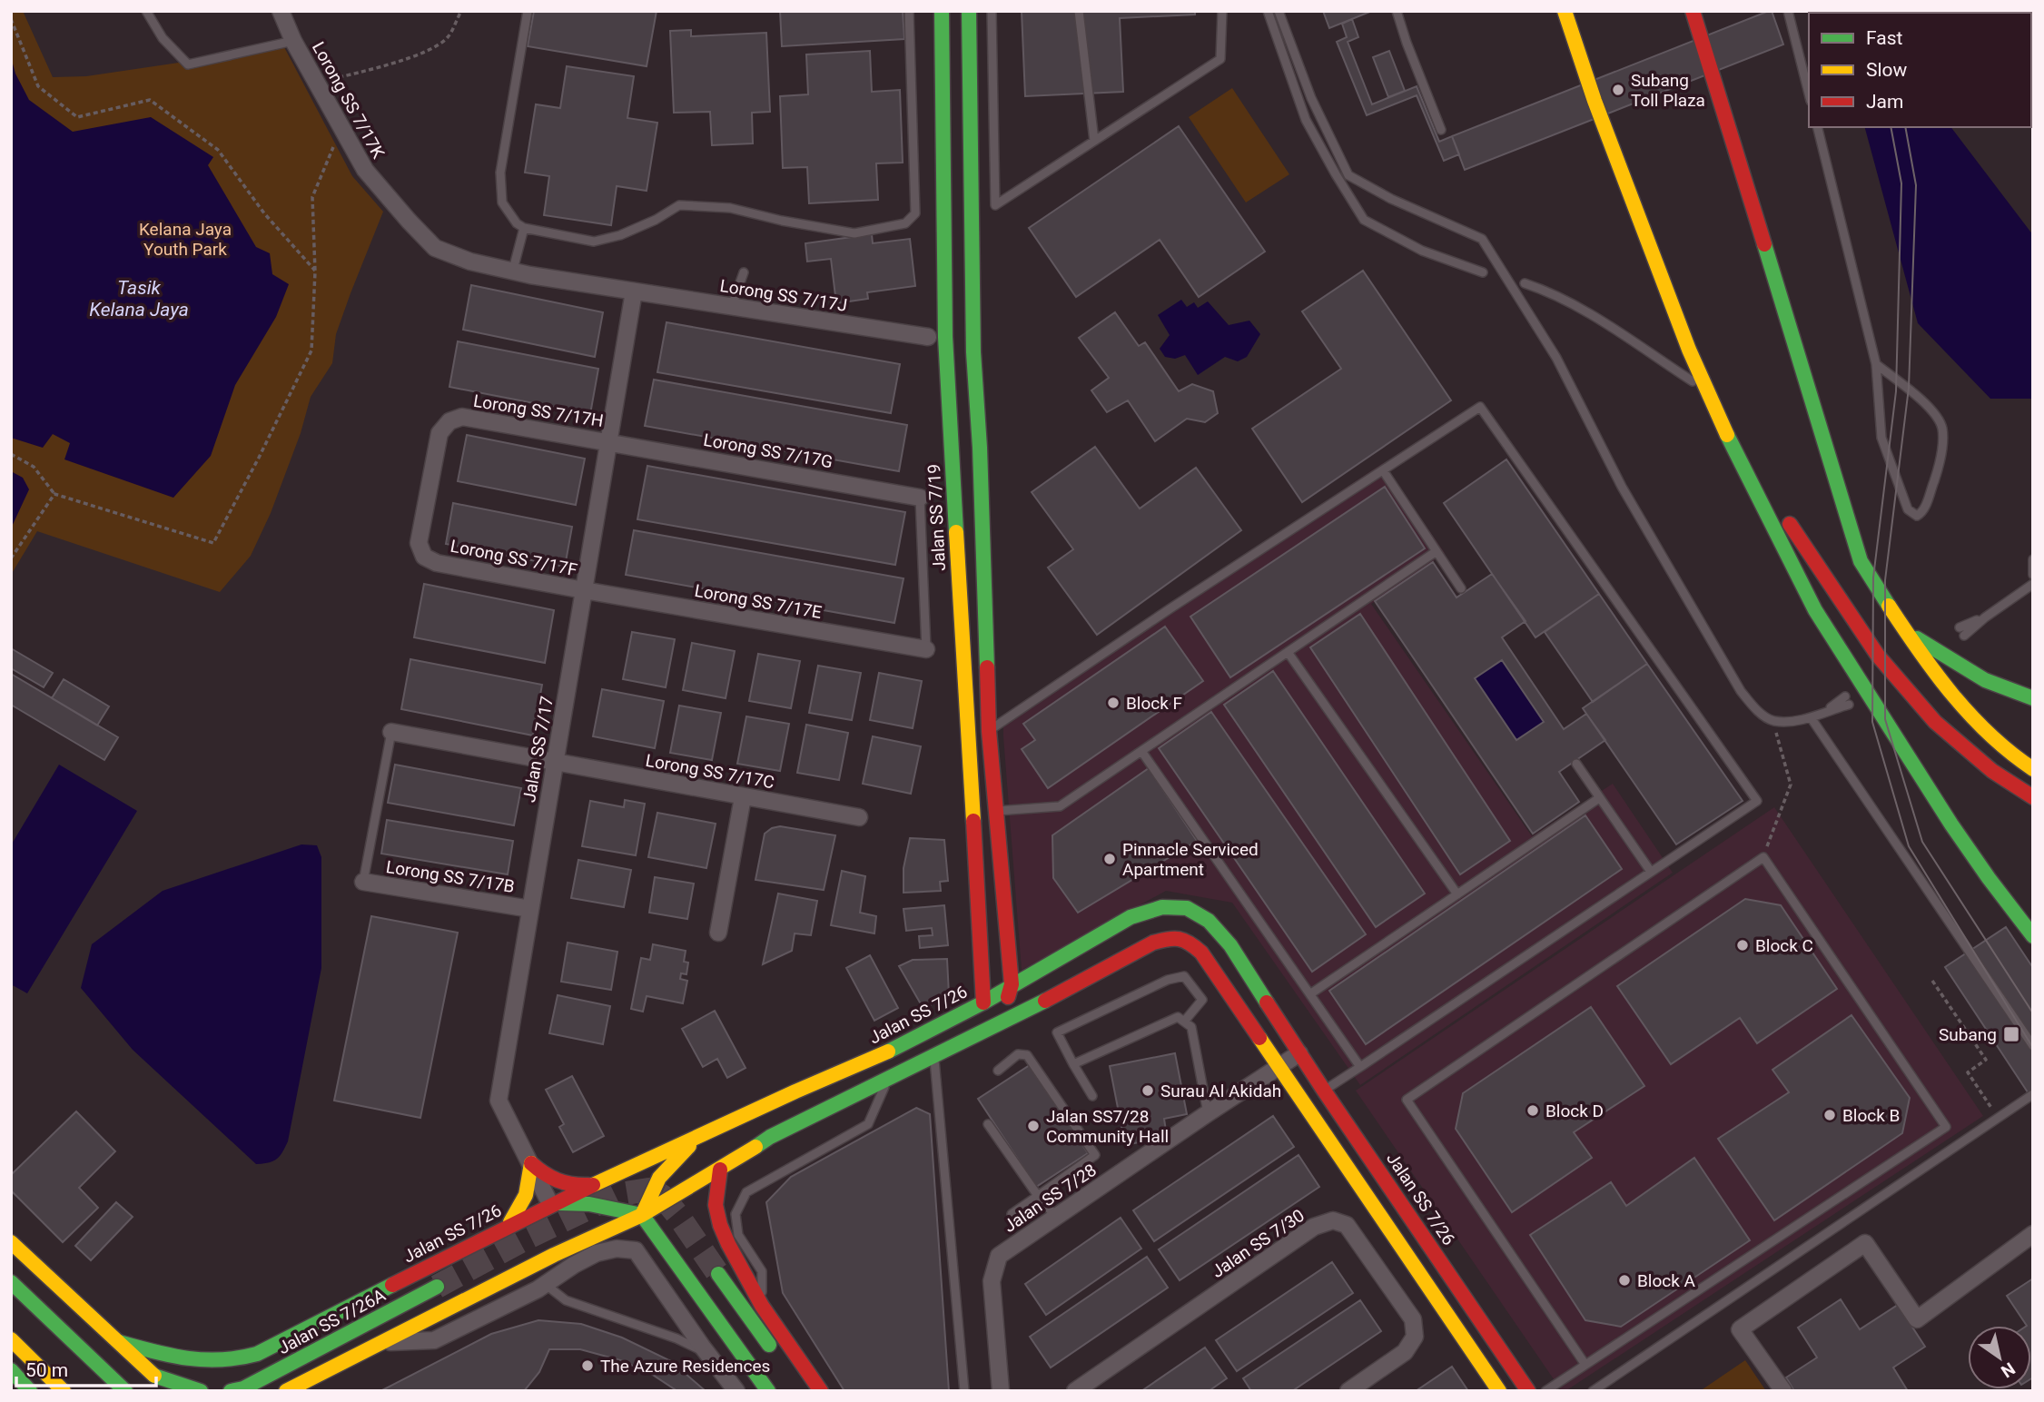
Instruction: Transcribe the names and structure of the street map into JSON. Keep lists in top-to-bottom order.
{
  "streets": {
    "main road": ["Jalan SS 7/19", "Jalan SS 7/26", "Jalan SS 7/26A"],
    "street": [
      "Lorong SS 7/17K",
      "Lorong SS 7/17J",
      "Lorong SS 7/17H",
      "Lorong SS 7/17G",
      "Lorong SS 7/17F",
      "Lorong SS 7/17E",
      "Jalan SS 7/17",
      "Lorong SS 7/17C",
      "Lorong SS 7/17B",
      "Jalan SS 7/28",
      "Jalan SS 7/30"
    ]
  },
  "crossings": [
    ["Lorong SS 7/17K", "Lorong SS 7/17J"],
    ["Lorong SS 7/17K", "Jalan SS 7/17"],
    ["Lorong SS 7/17J", "Jalan SS 7/17"],
    ["Lorong SS 7/17H", "Lorong SS 7/17G"],
    ["Lorong SS 7/17H", "Lorong SS 7/17F"],
    ["Lorong SS 7/17H", "Jalan SS 7/17"],
    ["Lorong SS 7/17G", "Jalan SS 7/17"],
    ["Jalan SS 7/19", "Jalan SS 7/26"],
    ["Lorong SS 7/17F", "Lorong SS 7/17E"],
    ["Lorong SS 7/17F", "Jalan SS 7/17"],
    ["Lorong SS 7/17E", "Jalan SS 7/17"],
    ["Jalan SS 7/17", "Lorong SS 7/17C"],
    ["Jalan SS 7/17", "Lorong SS 7/17B"],
    ["Jalan SS 7/17", "Jalan SS 7/26"],
    ["Jalan SS 7/26", "Jalan SS 7/28"]
  ],
  "water": ["Tasik Kelana Jaya"],
  "parks": ["Kelana Jaya Youth Park"],
  "places": {
    "other": [
      "Subang Toll Plaza",
      "Block F",
      "Pinnacle Serviced Apartment",
      "Block C",
      "Surau Al Akidah",
      "Block D",
      "Block B",
      "Jalan SS7/28 Community Hall",
      "Block A",
      "The Azure Residences"
    ],
    "transit": ["Subang"]
  },
  "legend": ["Fast", "Slow", "Jam"],
  "scale_bar": "50 m",
  "north": "bottom right"
}
